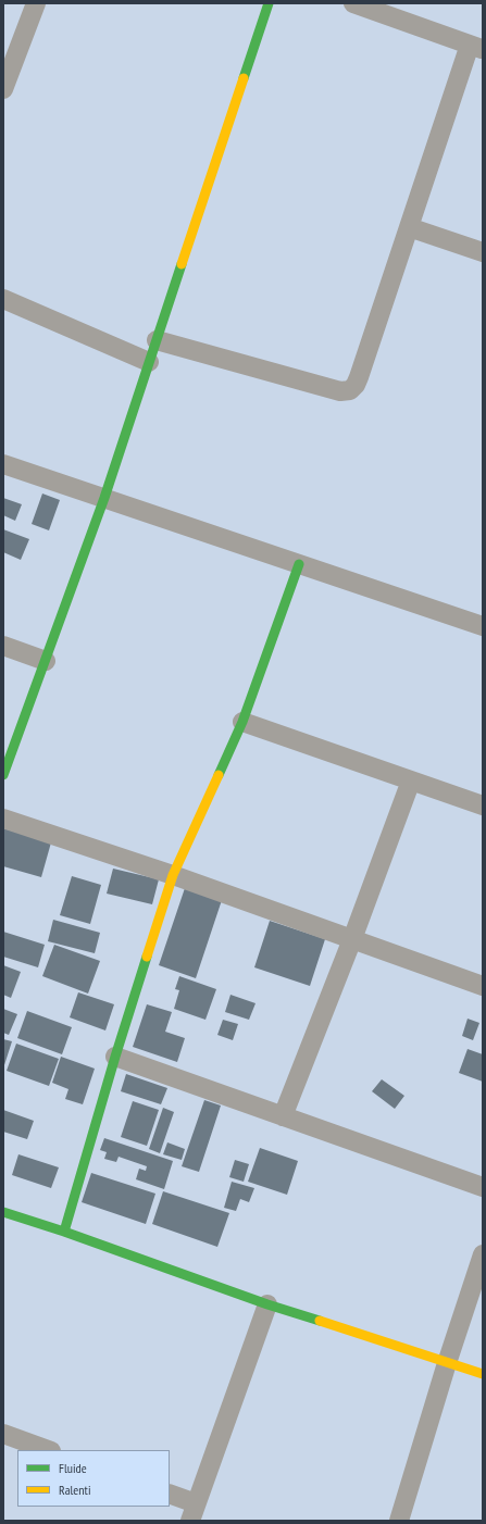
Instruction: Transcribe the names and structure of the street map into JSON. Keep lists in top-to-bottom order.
{
  "legend": ["Fluide", "Ralenti"]
}
